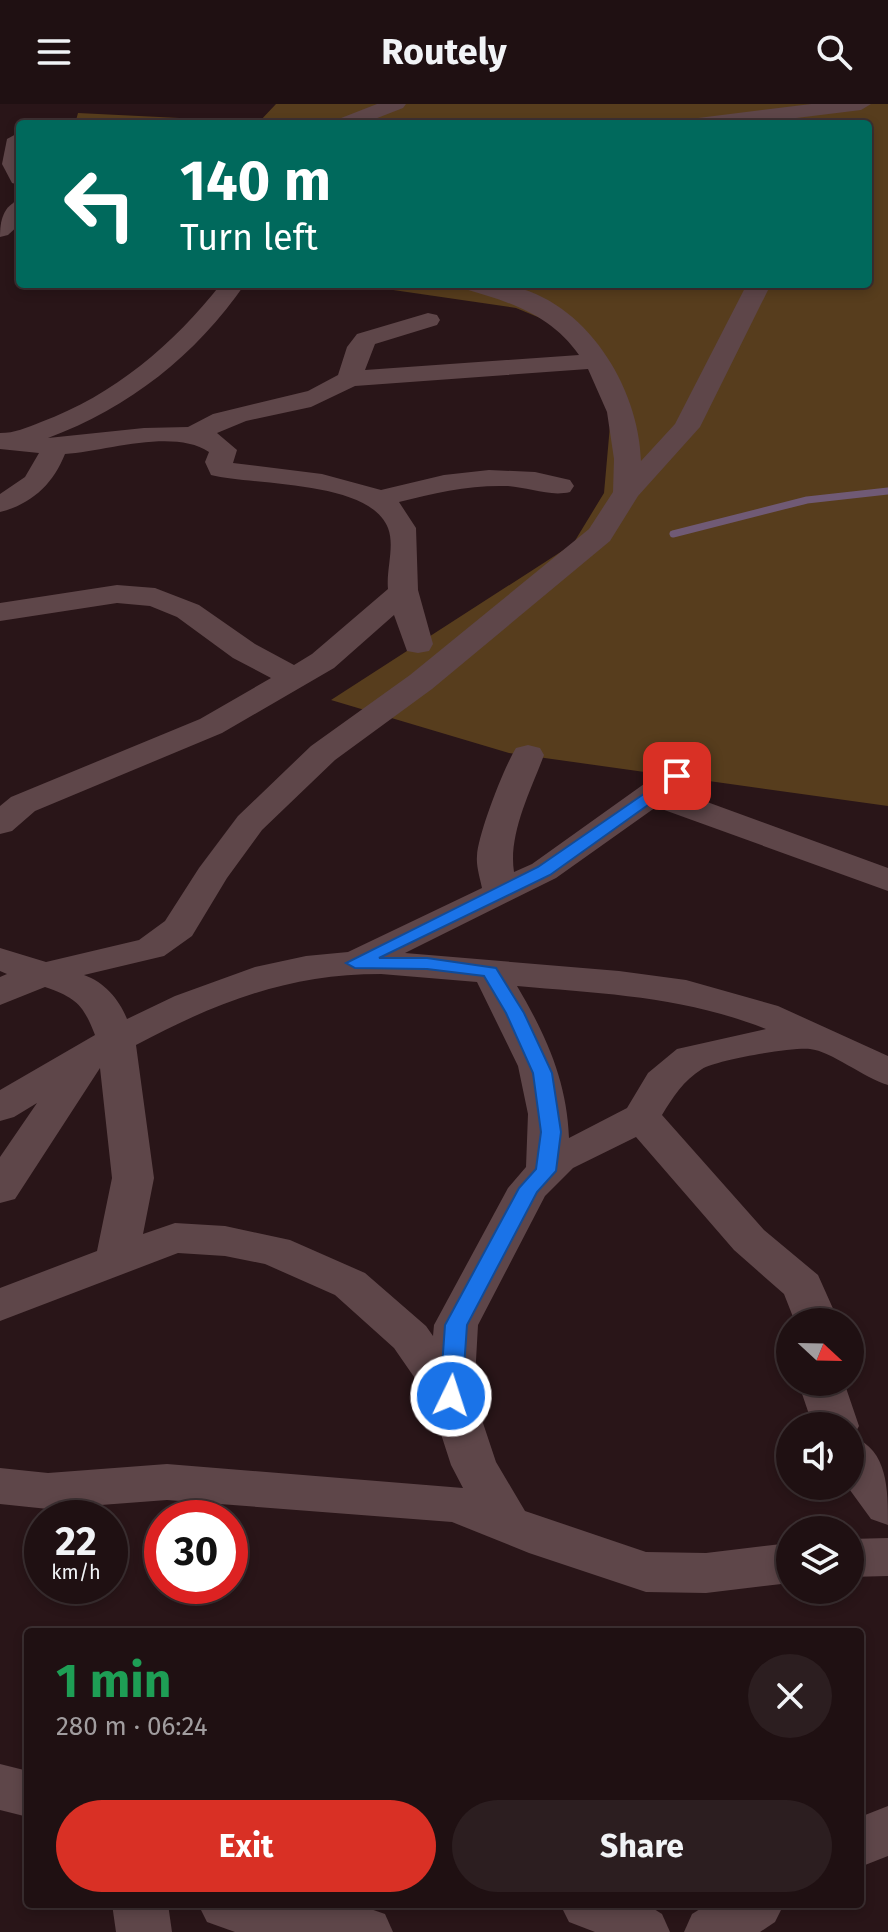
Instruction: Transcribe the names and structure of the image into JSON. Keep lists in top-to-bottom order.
{
  "north": "right",
  "page": {
    "header": "Routely",
    "turn": ["140 m", "Turn left"],
    "speed": "22 km/h",
    "limit": "30",
    "heading": ["1 min", "280 m · 06:24"],
    "buttons": ["Exit", "Share"]
  }
}
